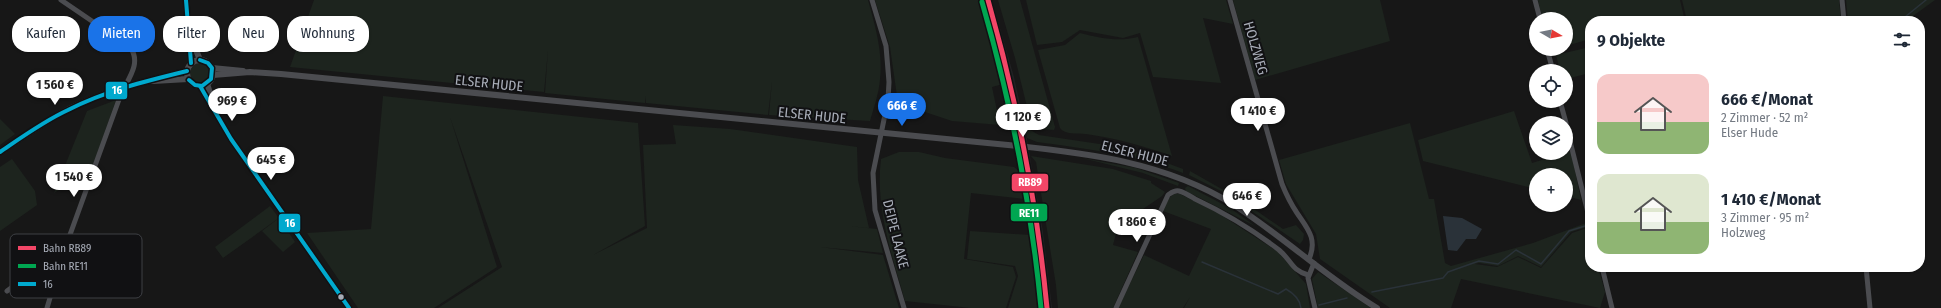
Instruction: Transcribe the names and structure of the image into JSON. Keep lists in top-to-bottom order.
{
  "streets": {
    "street": ["HOLZWEG", "ELSER HUDE", "DEIPE LAAKE"]
  },
  "crossings": [
    ["HOLZWEG", "ELSER HUDE"],
    ["ELSER HUDE", "DEIPE LAAKE"]
  ],
  "lines": ["rail line RB89", "transit line 16", "rail line RE11"],
  "legend": ["Bahn RB89", "Bahn RE11", "16"],
  "north": "right",
  "page": {
    "map_buttons": "+",
    "chip": [
      "Kaufen",
      "Mieten",
      "Filter",
      "Neu",
      "Wohnung"
    ],
    "heading": "9 Objekte",
    "list": [
      {
        "name": "666 €/Monat",
        "note": "2 Zimmer · 52 m² · Elser Hude"
      },
      {
        "name": "1 410 €/Monat",
        "note": "3 Zimmer · 95 m² · Holzweg"
      }
    ],
    "price": [
      "1 560 €",
      "969 €",
      "666 €",
      "1 410 €",
      "1 120 €",
      "645 €",
      "1 540 €",
      "646 €",
      "1 860 €"
    ]
  }
}
